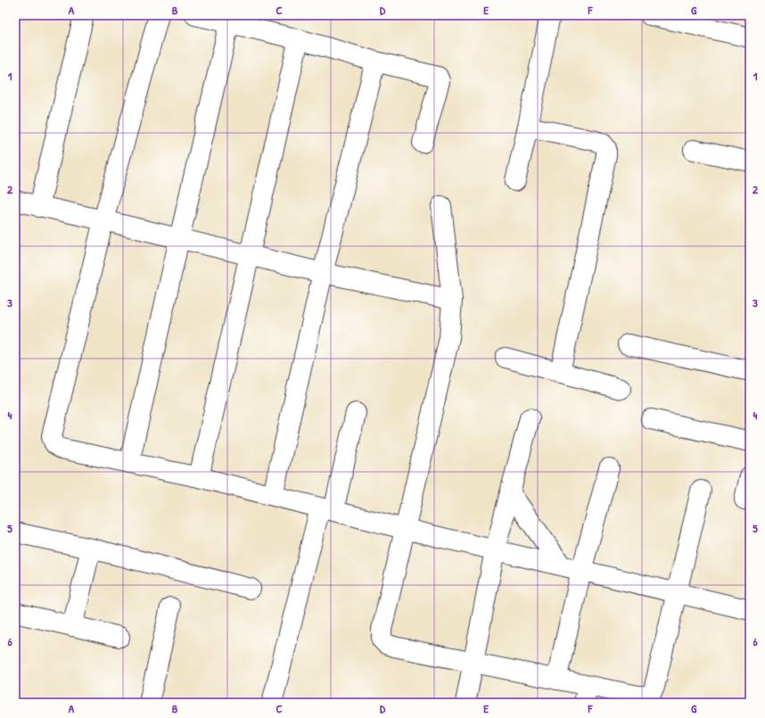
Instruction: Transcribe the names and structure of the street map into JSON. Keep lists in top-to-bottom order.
{
  "grid": {
    "columns": [
      "A",
      "B",
      "C",
      "D",
      "E",
      "F",
      "G"
    ],
    "rows": [
      "1",
      "2",
      "3",
      "4",
      "5",
      "6"
    ]
  }
}
